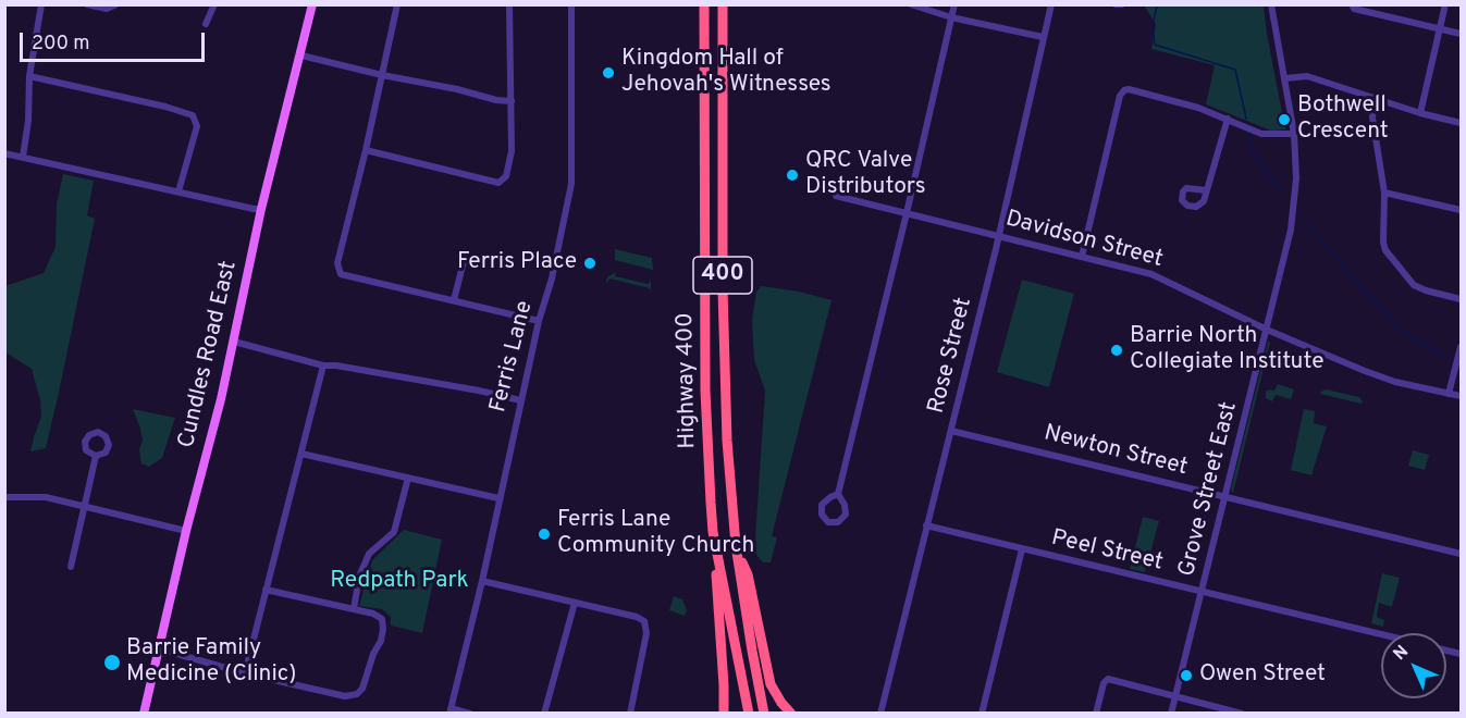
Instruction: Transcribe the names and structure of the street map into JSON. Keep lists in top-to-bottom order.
{
  "streets": {
    "highway": ["400", "Highway 400"],
    "main road": ["Cundles Road East"],
    "street": [
      "Davidson Street",
      "Rose Street",
      "Ferris Lane",
      "Newton Street",
      "Grove Street East",
      "Peel Street"
    ]
  },
  "crossings": [
    ["Davidson Street", "Rose Street"],
    ["Davidson Street", "Grove Street East"],
    ["Rose Street", "Newton Street"],
    ["Rose Street", "Peel Street"],
    ["Newton Street", "Grove Street East"],
    ["Grove Street East", "Peel Street"]
  ],
  "parks": ["Redpath Park"],
  "places": [
    "Kingdom Hall of Jehovah's Witnesses",
    "Bothwell Crescent",
    "QRC Valve Distributors",
    "Ferris Place",
    "Barrie North Collegiate Institute",
    "Ferris Lane Community Church",
    "Barrie Family Medicine (Clinic)",
    "Owen Street"
  ],
  "scale_bar": "200 m",
  "north": "top left"
}
